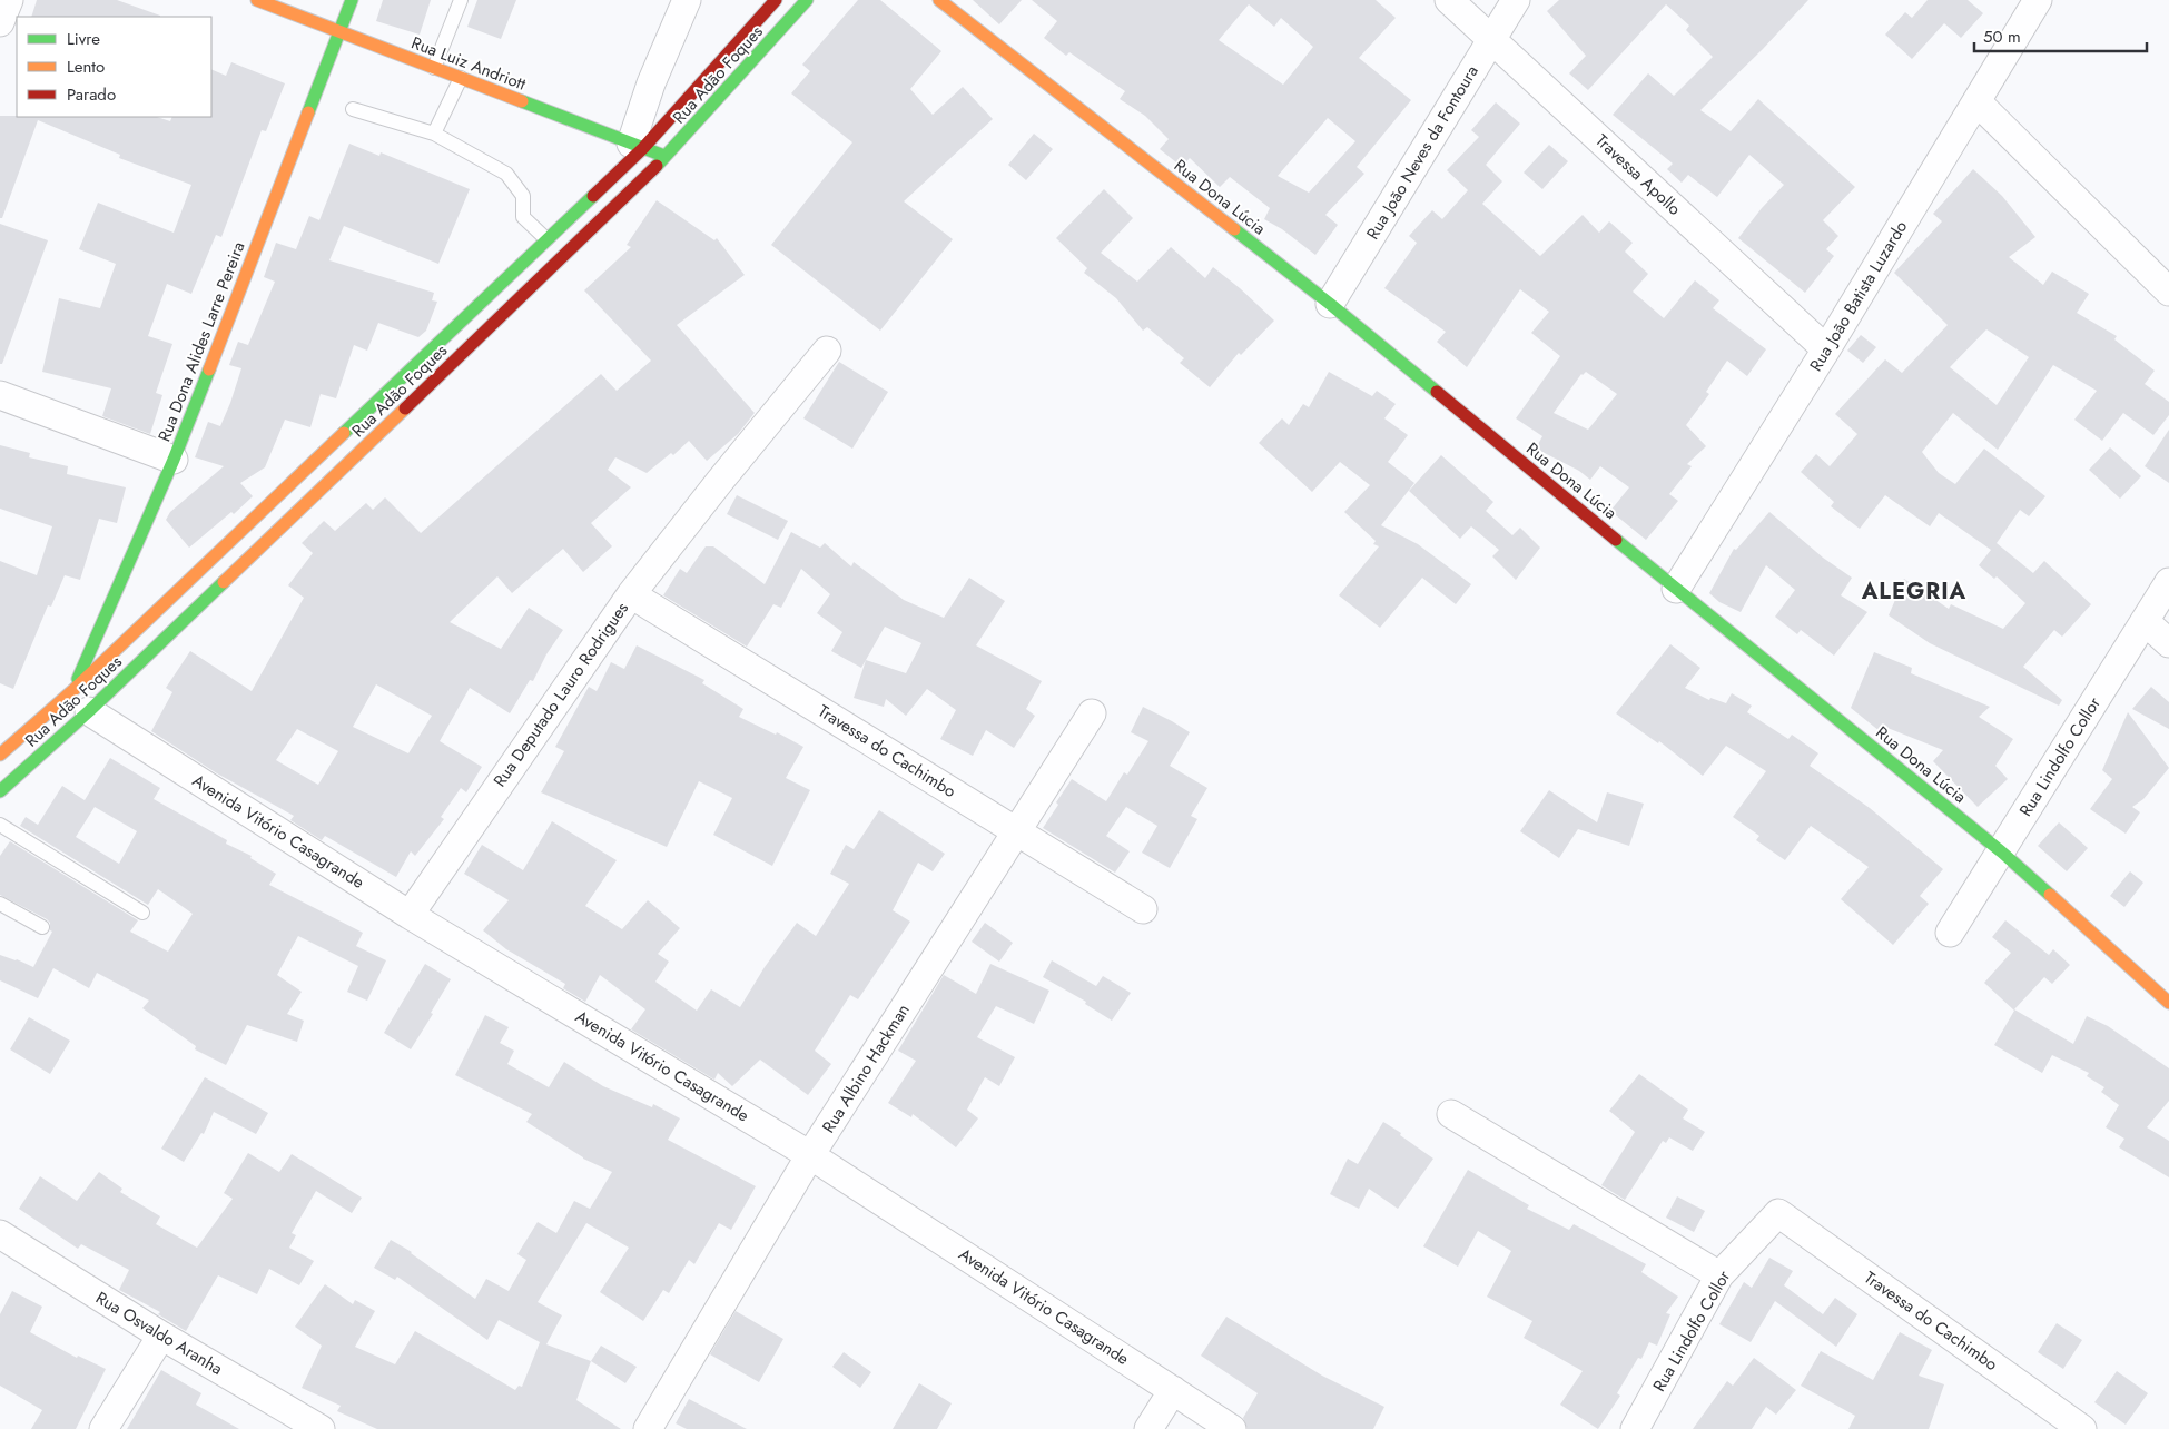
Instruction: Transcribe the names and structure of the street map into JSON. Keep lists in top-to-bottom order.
{
  "streets": {
    "street": [
      "Rua Luiz Andriott",
      "Rua Adão Foques",
      "Rua João Neves da Fontoura",
      "Travessa Apollo",
      "Rua Dona Lúcia",
      "Rua João Batista Luzardo",
      "Rua Dona Alides Larre Pereira",
      "Rua Deputado Lauro Rodrigues",
      "Travessa do Cachimbo",
      "Rua Lindolfo Collor",
      "Avenida Vitório Casagrande",
      "Rua Albino Hackman",
      "Rua Osvaldo Aranha"
    ]
  },
  "crossings": [
    ["Rua Luiz Andriott", "Rua Adão Foques"],
    ["Rua Luiz Andriott", "Rua Dona Alides Larre Pereira"],
    ["Rua Adão Foques", "Rua Dona Alides Larre Pereira"],
    ["Rua Adão Foques", "Avenida Vitório Casagrande"],
    ["Rua João Neves da Fontoura", "Travessa Apollo"],
    ["Rua João Neves da Fontoura", "Rua Dona Lúcia"],
    ["Travessa Apollo", "Rua João Batista Luzardo"],
    ["Rua Dona Lúcia", "Rua João Batista Luzardo"],
    ["Rua Dona Lúcia", "Rua Lindolfo Collor"],
    ["Rua Dona Alides Larre Pereira", "Avenida Vitório Casagrande"],
    ["Rua Deputado Lauro Rodrigues", "Travessa do Cachimbo"],
    ["Rua Deputado Lauro Rodrigues", "Avenida Vitório Casagrande"],
    ["Travessa do Cachimbo", "Rua Lindolfo Collor"],
    ["Travessa do Cachimbo", "Rua Albino Hackman"],
    ["Avenida Vitório Casagrande", "Rua Albino Hackman"]
  ],
  "districts": ["ALEGRIA"],
  "legend": ["Livre", "Lento", "Parado"],
  "scale_bar": "50 m"
}
